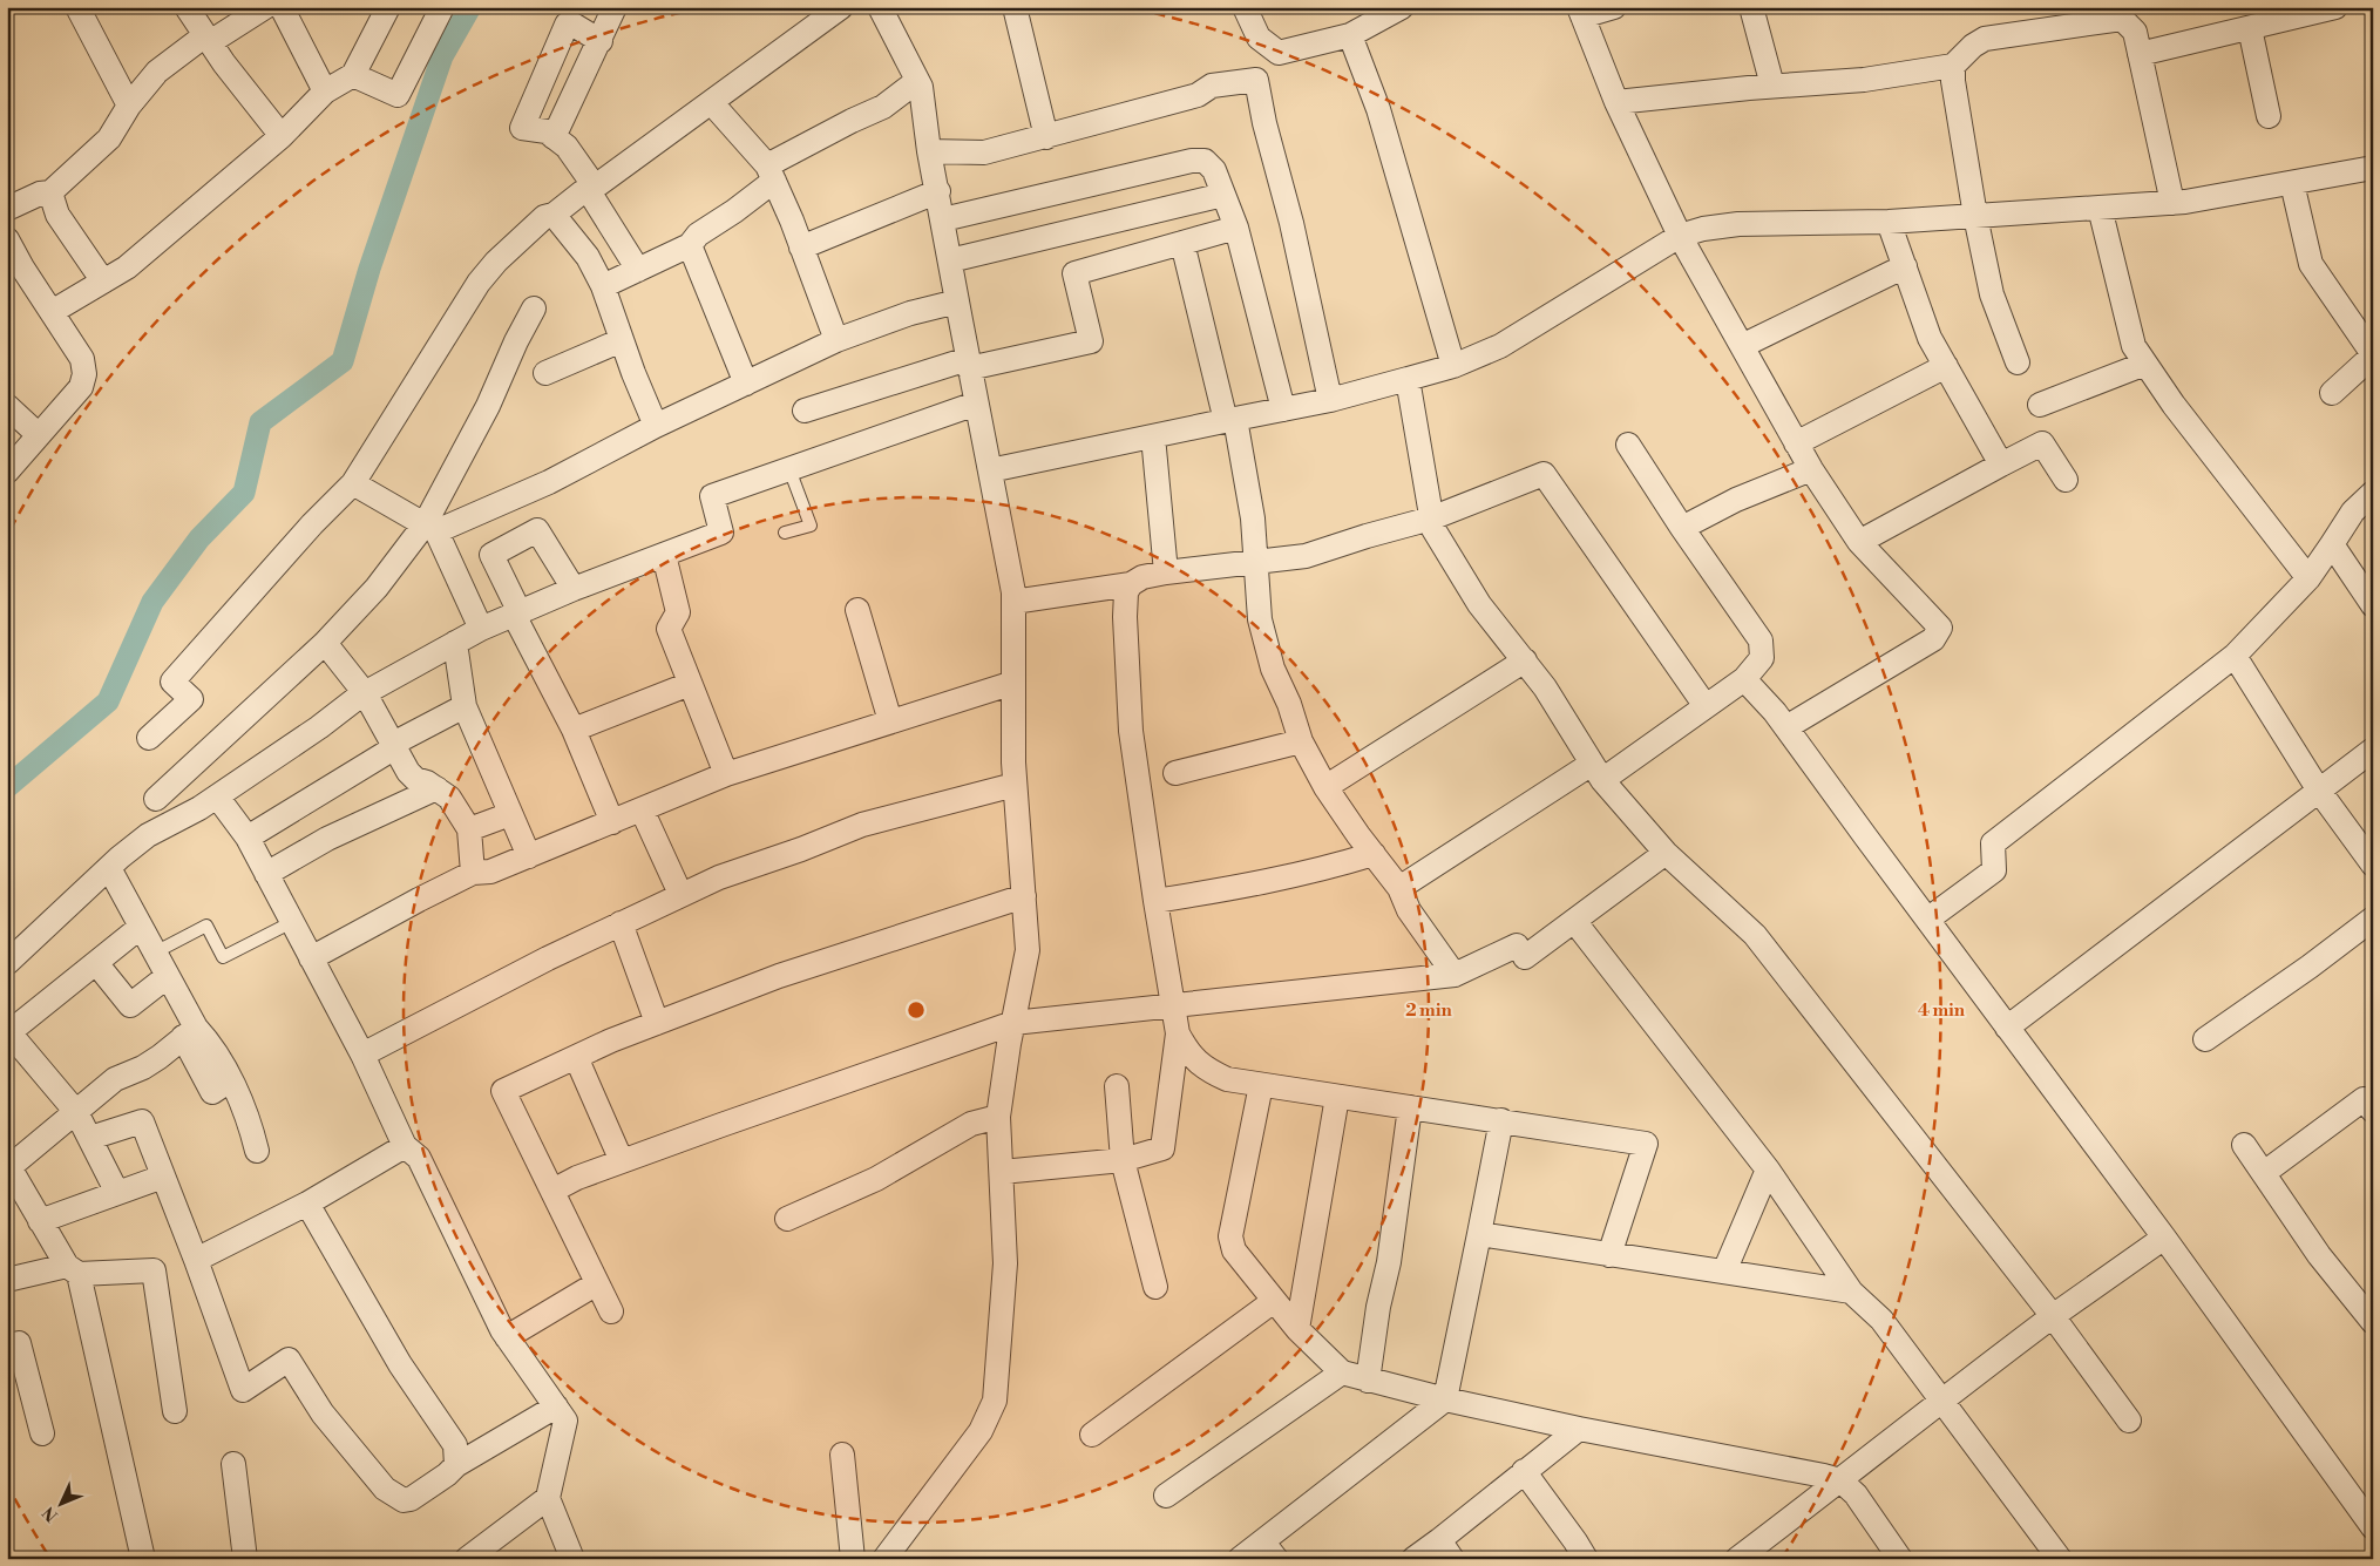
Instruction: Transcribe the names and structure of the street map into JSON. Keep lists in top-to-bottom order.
{
  "north": "bottom left",
  "rings": ["2 min", "4 min"]
}
